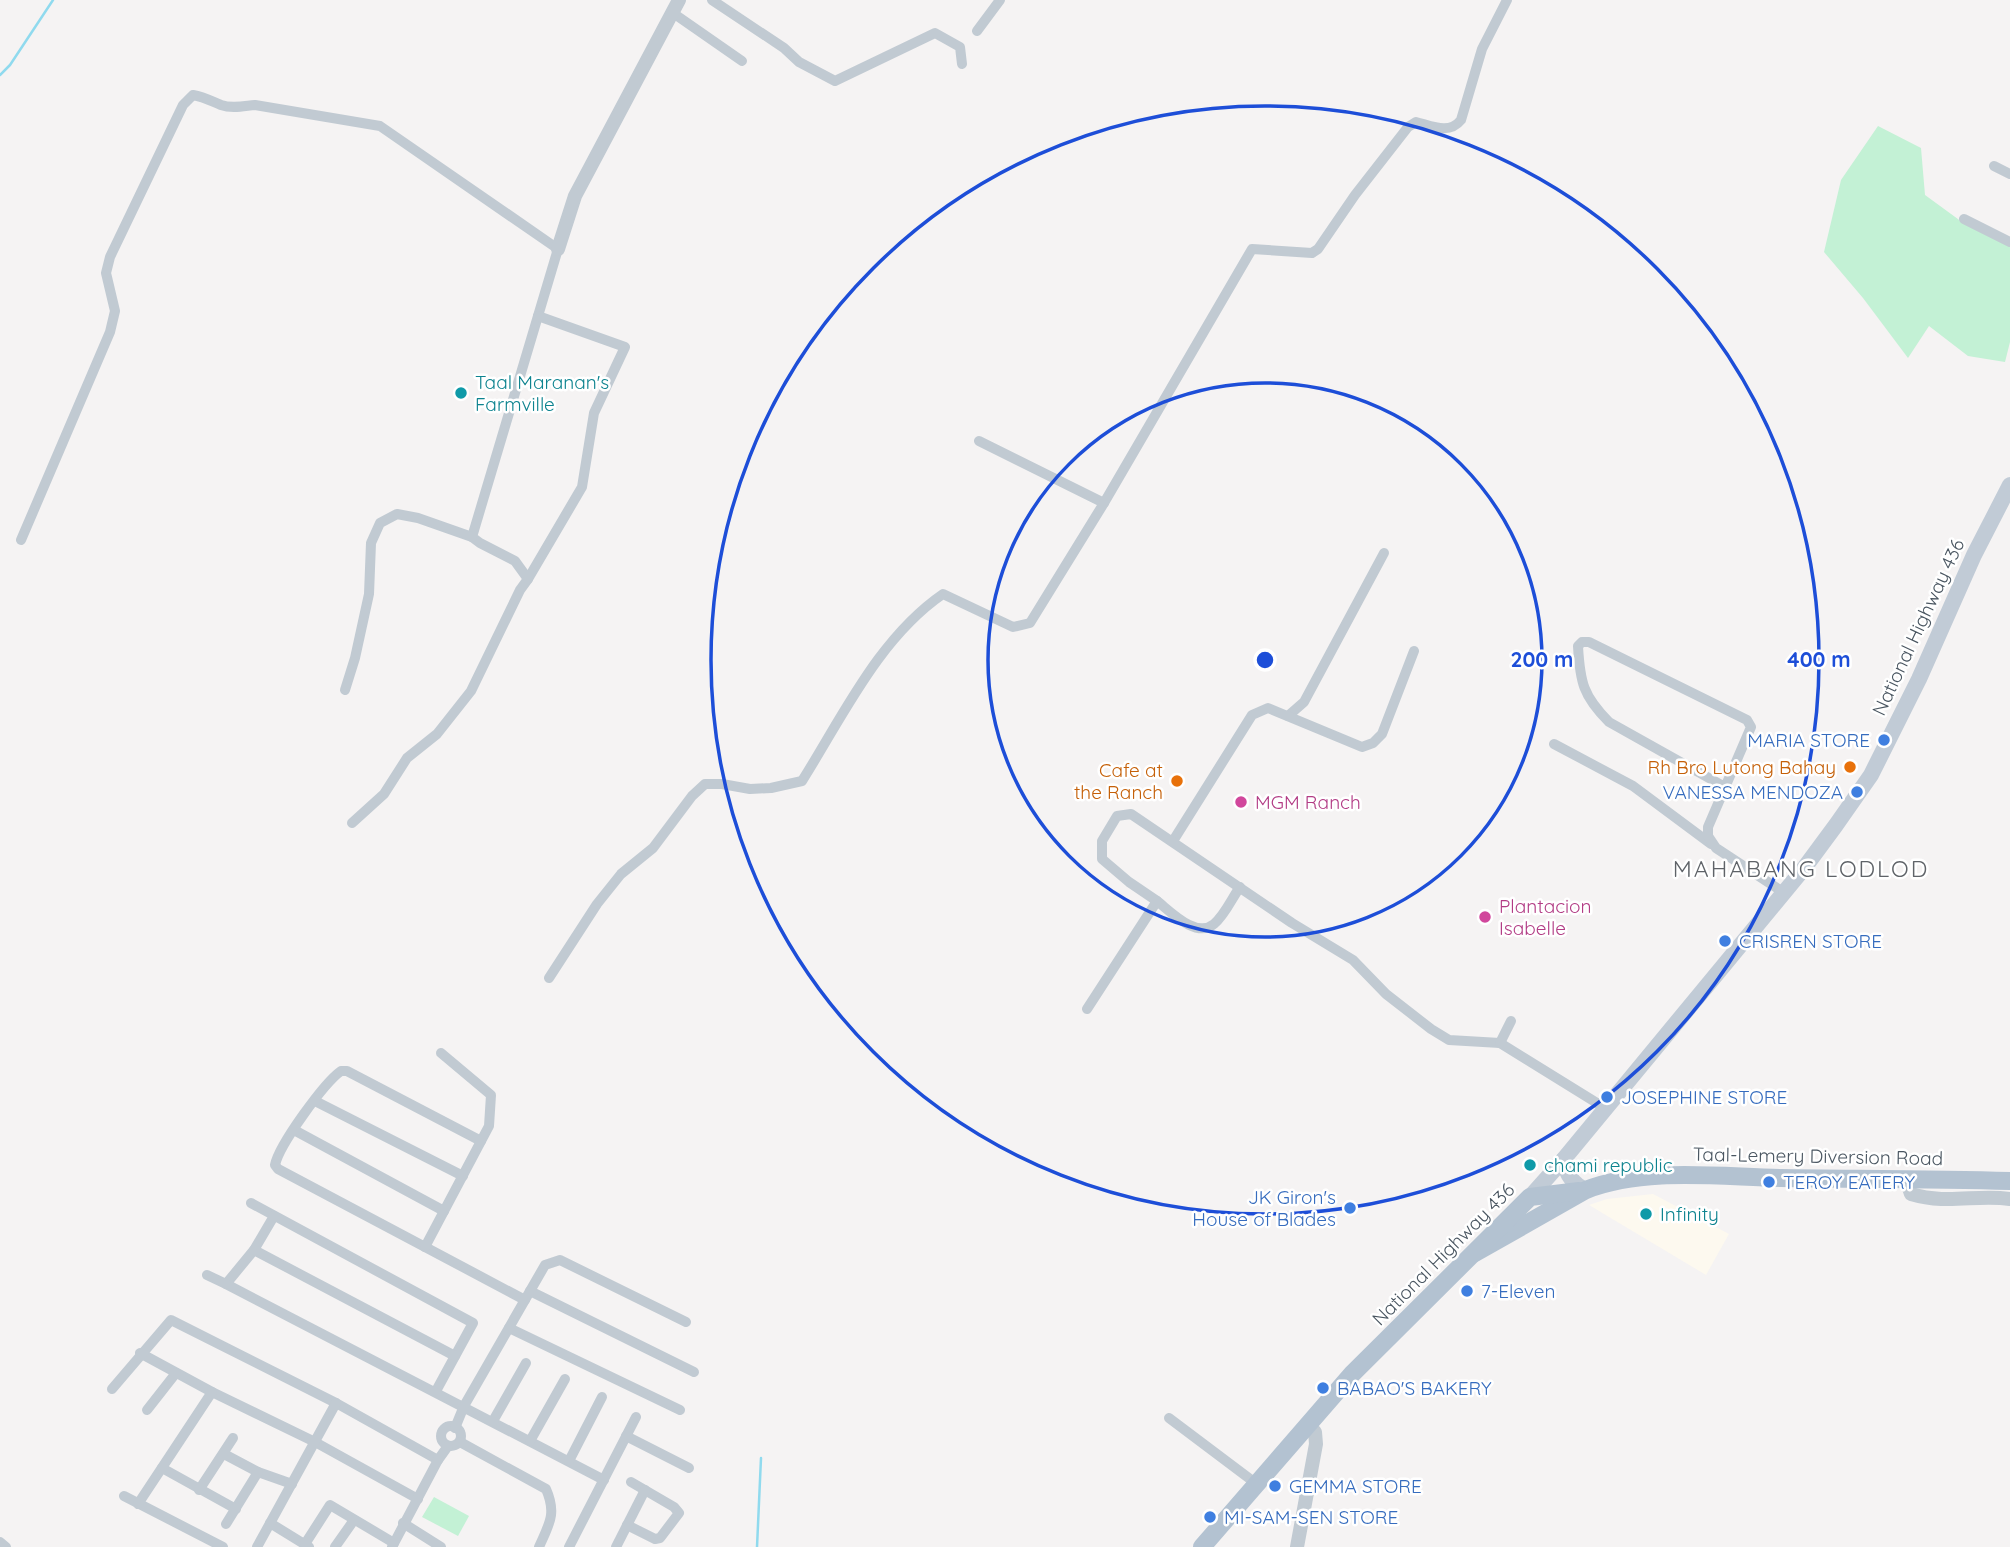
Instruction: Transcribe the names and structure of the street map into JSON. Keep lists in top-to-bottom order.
{
  "streets": {
    "main road": ["National Highway 436", "Taal-Lemery Diversion Road"]
  },
  "crossings": [
    ["National Highway 436", "Taal-Lemery Diversion Road"]
  ],
  "districts": ["MAHABANG LODLOD"],
  "places": [
    "Taal Maranan's Farmville",
    "MARIA STORE",
    "Rh Bro Lutong Bahay",
    "Cafe at the Ranch",
    "VANESSA MENDOZA",
    "MGM Ranch",
    "Plantacion Isabelle",
    "CRISREN STORE",
    "JOSEPHINE STORE",
    "chami republic",
    "TEROY EATERY",
    "JK Giron's House of Blades",
    "Infinity",
    "7-Eleven",
    "BABAO'S BAKERY",
    "GEMMA STORE",
    "MI-SAM-SEN STORE"
  ],
  "rings": ["200 m", "400 m"]
}
